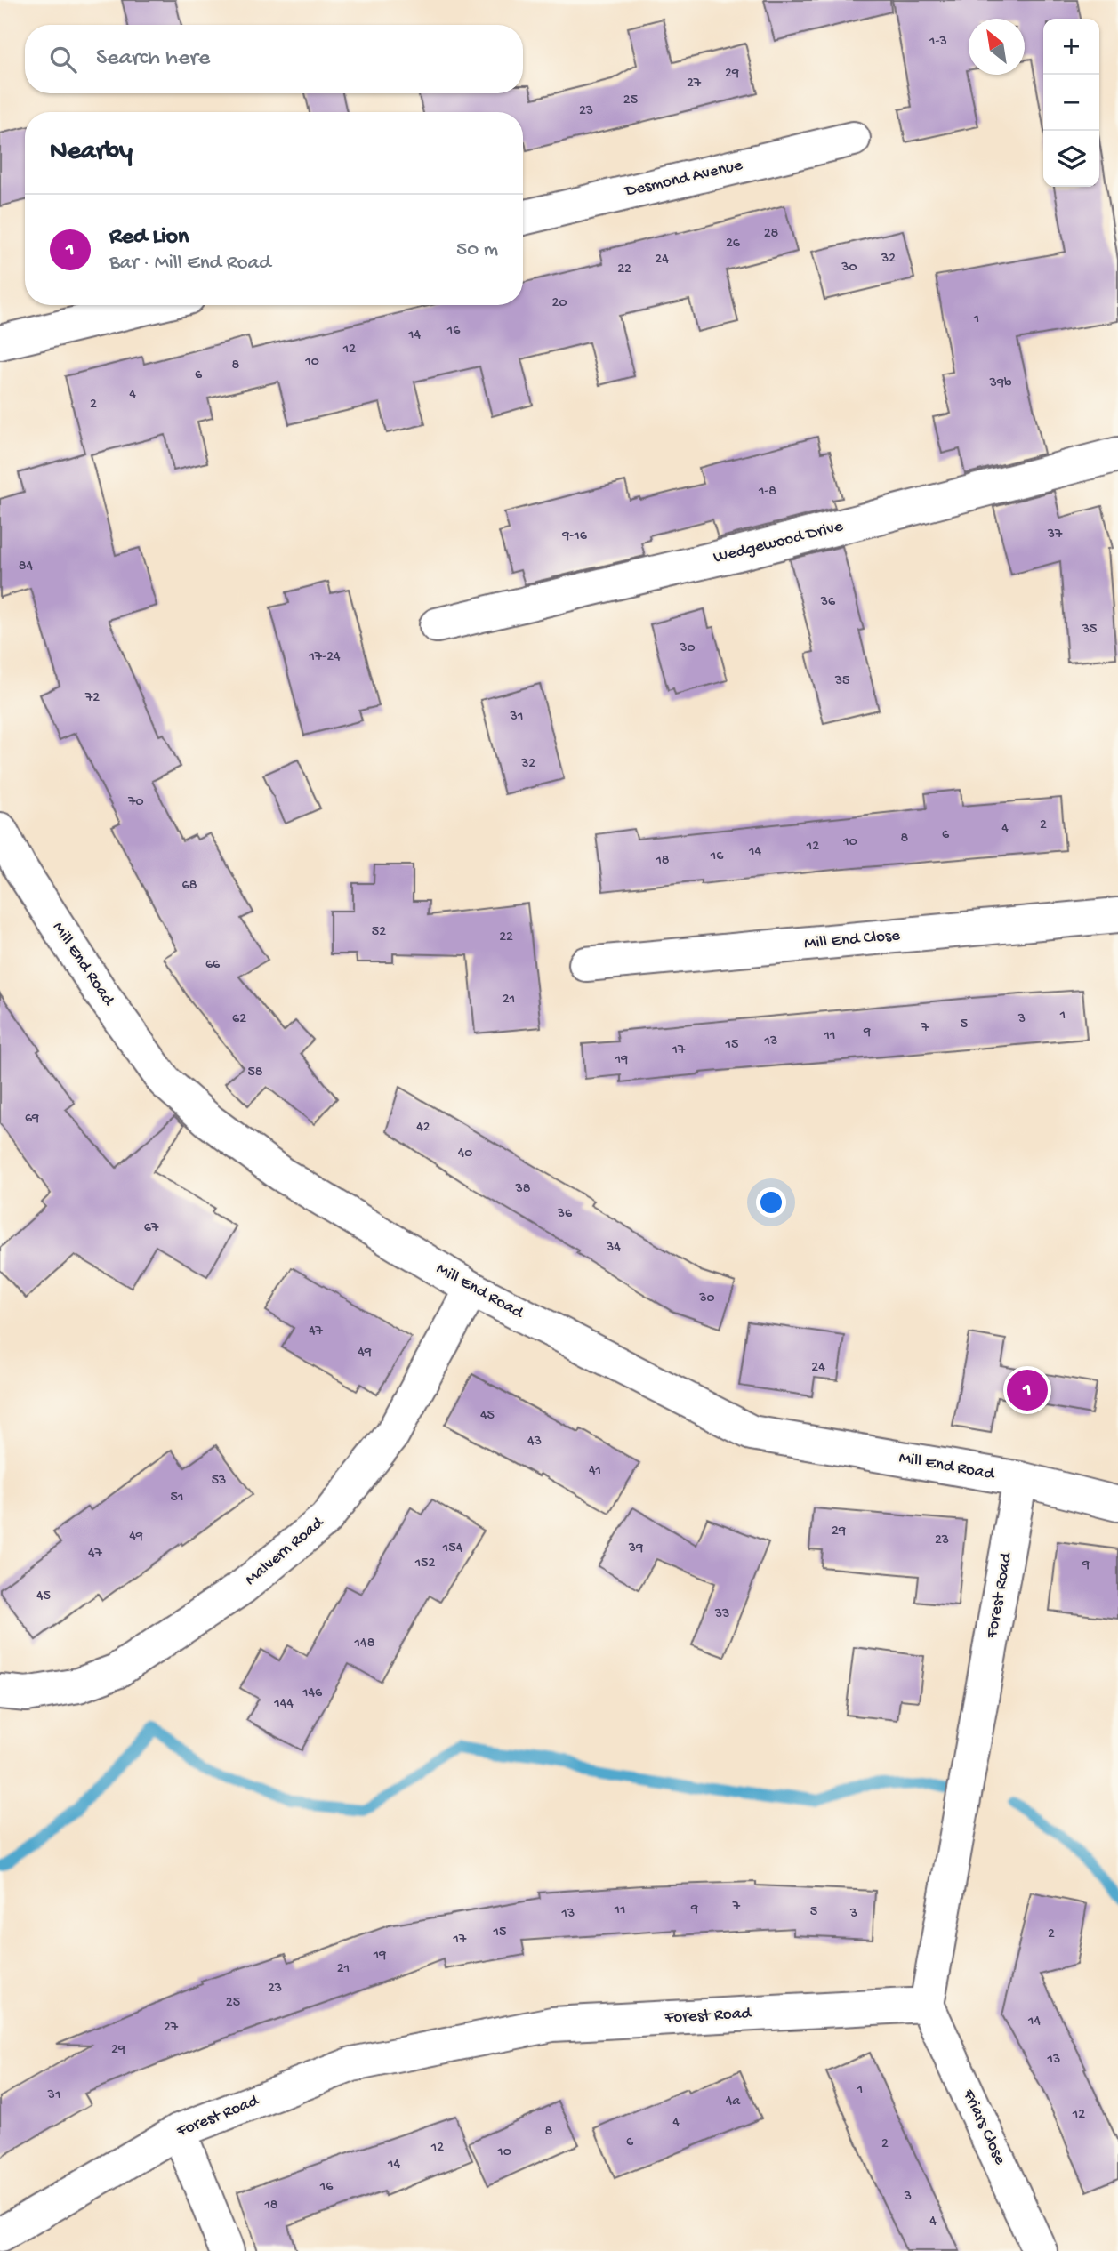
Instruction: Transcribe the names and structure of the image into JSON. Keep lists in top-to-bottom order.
{
  "streets": {
    "street": [
      "Desmond Avenue",
      "Wedgewood Drive",
      "Mill End Close",
      "Mill End Road",
      "Malvern Road",
      "Forest Road",
      "Friars Close"
    ]
  },
  "crossings": [
    ["Mill End Road", "Malvern Road"],
    ["Mill End Road", "Forest Road"],
    ["Forest Road", "Friars Close"]
  ],
  "house_numbers": [
    "1-3",
    "29",
    "27",
    "25",
    "23",
    "28",
    "26",
    "32",
    "24",
    "30",
    "22",
    "20",
    "1",
    "16",
    "14",
    "12",
    "10",
    "8",
    "6",
    "39b",
    "4",
    "2",
    "1-8",
    "37",
    "9-16",
    "84",
    "36",
    "35",
    "30",
    "17-24",
    "35",
    "72",
    "31",
    "32",
    "70",
    "2",
    "4",
    "6",
    "8",
    "10",
    "12",
    "14",
    "16",
    "18",
    "68",
    "52",
    "22",
    "66",
    "21",
    "1",
    "62",
    "3",
    "5",
    "7",
    "9",
    "11",
    "13",
    "15",
    "17",
    "19",
    "58",
    "69",
    "42",
    "40",
    "38",
    "36",
    "67",
    "34",
    "30",
    "47",
    "49",
    "24",
    "45",
    "43",
    "41",
    "53",
    "51",
    "29",
    "49",
    "23",
    "154",
    "39",
    "47",
    "152",
    "9",
    "45",
    "33",
    "148",
    "146",
    "144",
    "7",
    "9",
    "11",
    "5",
    "13",
    "3",
    "15",
    "2",
    "17",
    "19",
    "21",
    "23",
    "25",
    "14",
    "27",
    "29",
    "13",
    "1",
    "31",
    "4a",
    "12",
    "4",
    "8",
    "6",
    "2",
    "12",
    "10",
    "14",
    "16",
    "3",
    "18",
    "4"
  ],
  "north": "top left",
  "page": {
    "map_buttons": ["+", "−"],
    "search": "Search here",
    "heading": "Nearby",
    "list": [
      {
        "mark": "1",
        "name": "Red Lion",
        "note": "Bar · Mill End Road",
        "value": "50 m"
      }
    ],
    "pins": "1"
  }
}
